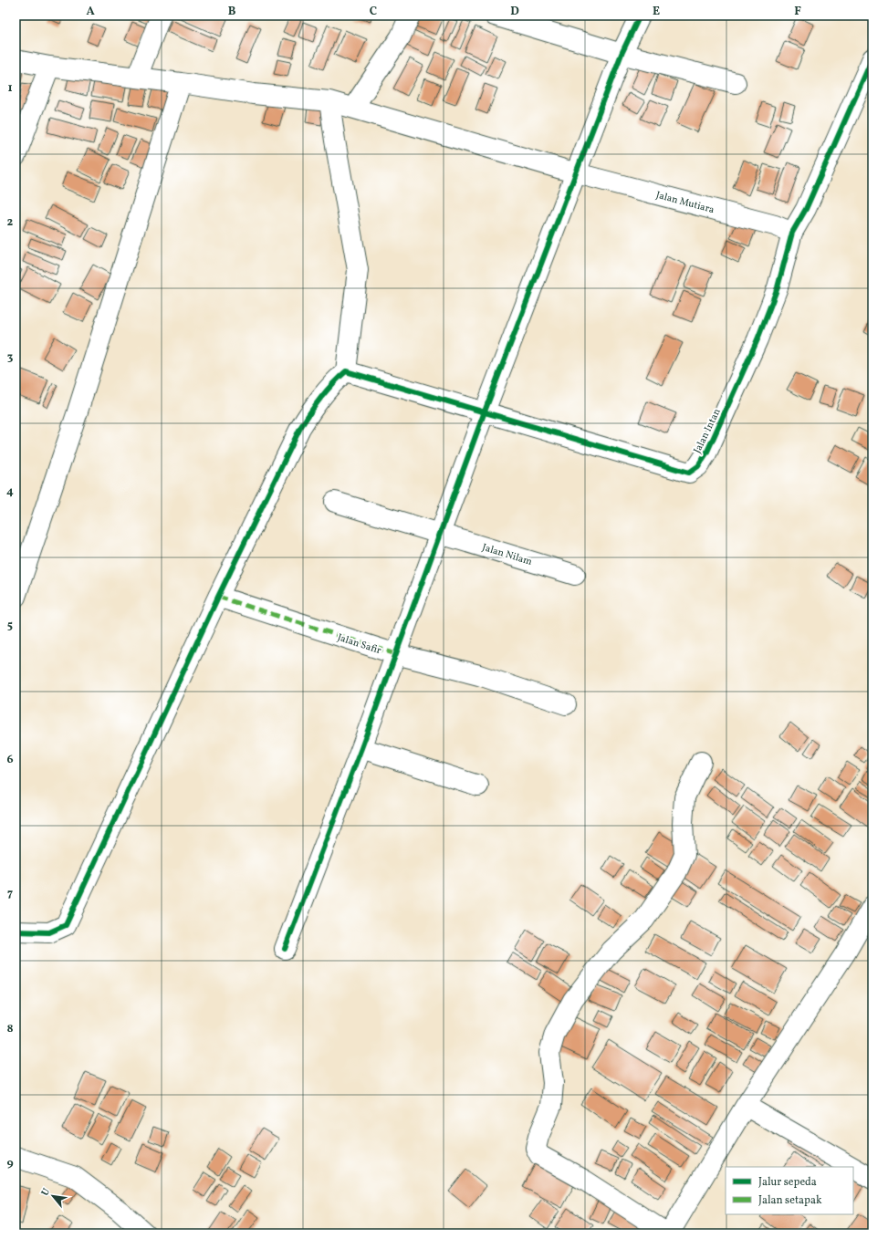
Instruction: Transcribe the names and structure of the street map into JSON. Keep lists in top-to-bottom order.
{
  "streets": {
    "street": [
      "Jalan Mutiara",
      "Jalan Intan",
      "Jalan Nilam",
      "Jalan Safir"
    ]
  },
  "crossings": [
    ["Jalan Mutiara", "Jalan Intan"]
  ],
  "legend": ["Jalur sepeda", "Jalan setapak"],
  "north": "top left",
  "grid": {
    "columns": [
      "A",
      "B",
      "C",
      "D",
      "E",
      "F"
    ],
    "rows": [
      "1",
      "2",
      "3",
      "4",
      "5",
      "6",
      "7",
      "8",
      "9"
    ]
  }
}
